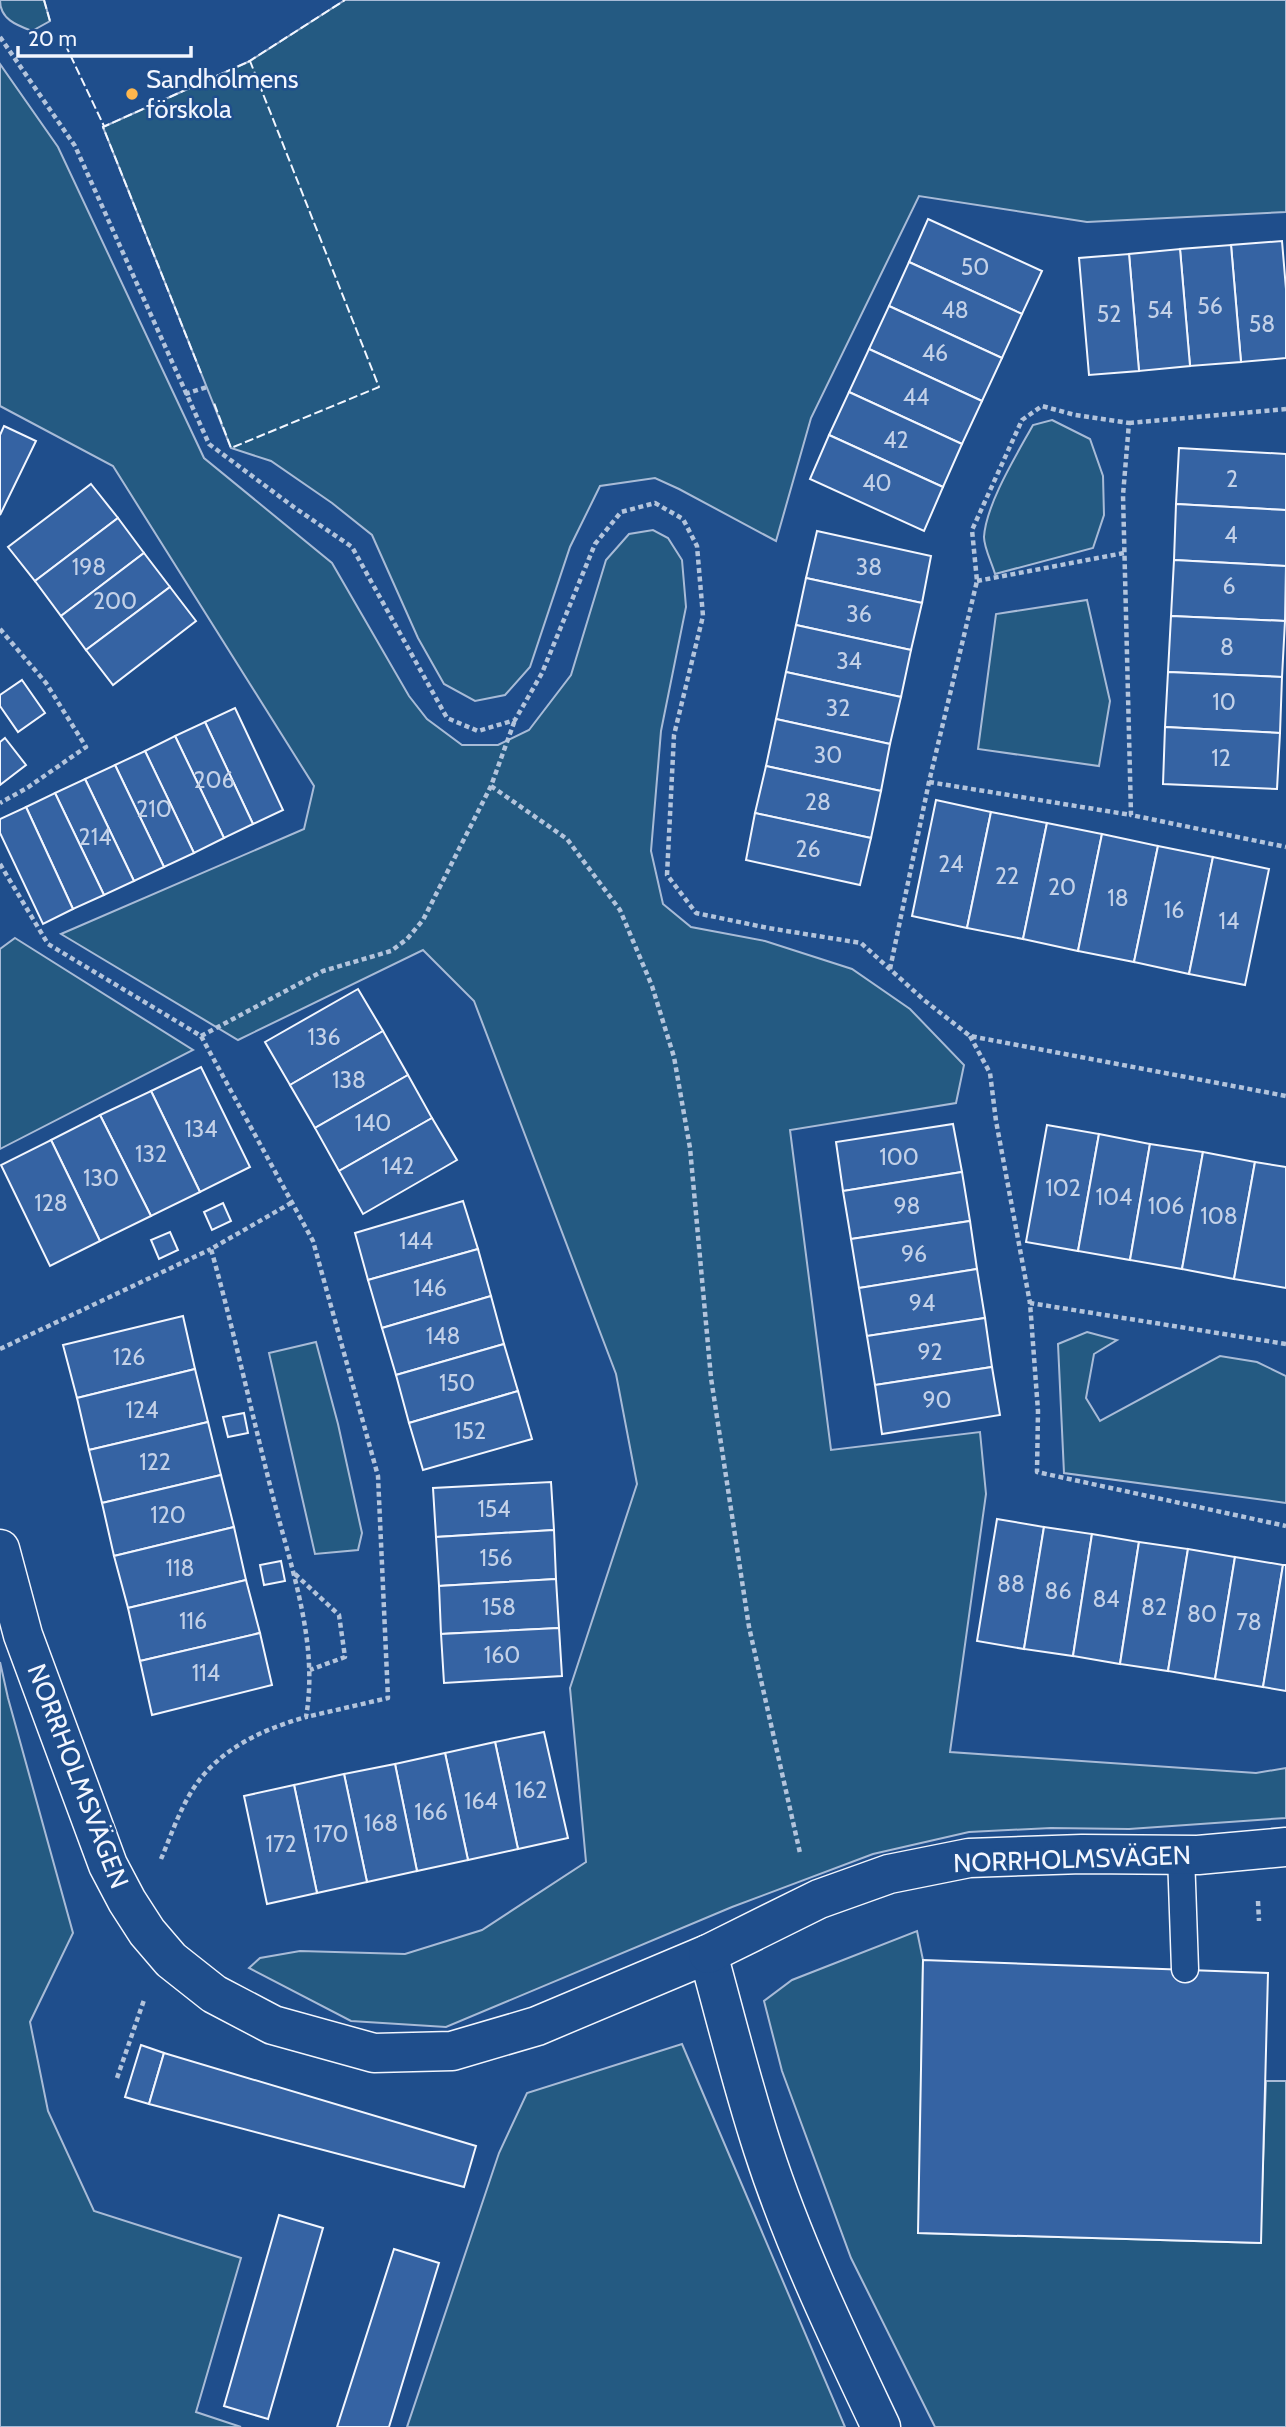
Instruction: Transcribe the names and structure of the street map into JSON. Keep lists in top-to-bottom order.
{
  "streets": {
    "street": ["NORRHOLMSVÄGEN"]
  },
  "places": ["Sandholmens förskola"],
  "house_numbers": [
    "50",
    "56",
    "48",
    "54",
    "52",
    "58",
    "46",
    "44",
    "42",
    "2",
    "40",
    "4",
    "198",
    "38",
    "6",
    "200",
    "36",
    "8",
    "34",
    "10",
    "32",
    "30",
    "12",
    "206",
    "28",
    "210",
    "214",
    "26",
    "24",
    "22",
    "20",
    "18",
    "16",
    "14",
    "136",
    "138",
    "140",
    "134",
    "132",
    "100",
    "142",
    "130",
    "102",
    "104",
    "128",
    "98",
    "106",
    "108",
    "144",
    "96",
    "146",
    "94",
    "148",
    "92",
    "126",
    "150",
    "90",
    "124",
    "152",
    "122",
    "154",
    "120",
    "156",
    "118",
    "88",
    "86",
    "84",
    "158",
    "82",
    "80",
    "116",
    "78",
    "160",
    "114",
    "162",
    "164",
    "166",
    "168",
    "170",
    "172"
  ],
  "scale_bar": "20 m"
}
